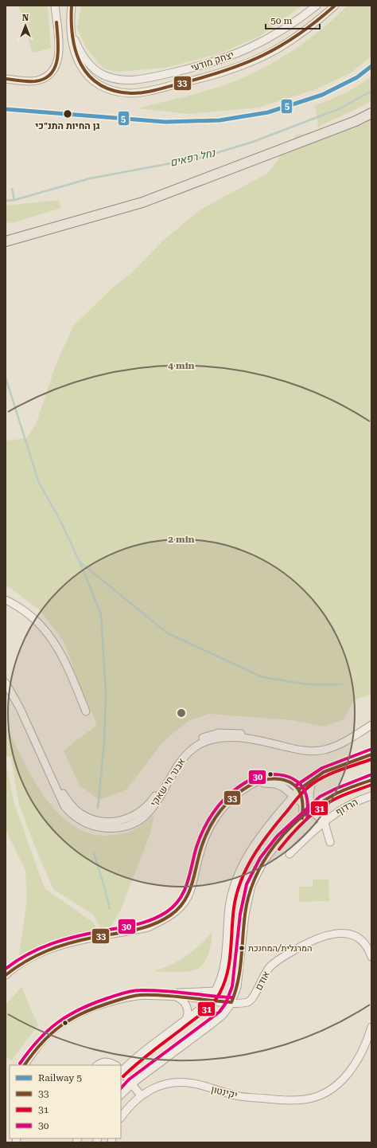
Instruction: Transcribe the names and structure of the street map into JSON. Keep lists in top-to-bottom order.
{
  "streets": {
    "street": [
      "יצחק מודעי",
      "אבנר חי שאקי",
      "הרדוף",
      "אודם",
      "יקינטון"
    ]
  },
  "water": ["נחל רפאים"],
  "places": ["גן החיות התנ\"כי", "המרגלית/המחנכת"],
  "lines": [
    "transit line 33",
    "rail line 5",
    "transit line 30",
    "transit line 31"
  ],
  "legend": [
    "Railway 5",
    "33",
    "31",
    "30"
  ],
  "scale_bar": "50 m",
  "north": "top",
  "rings": ["4 min", "2 min"]
}
